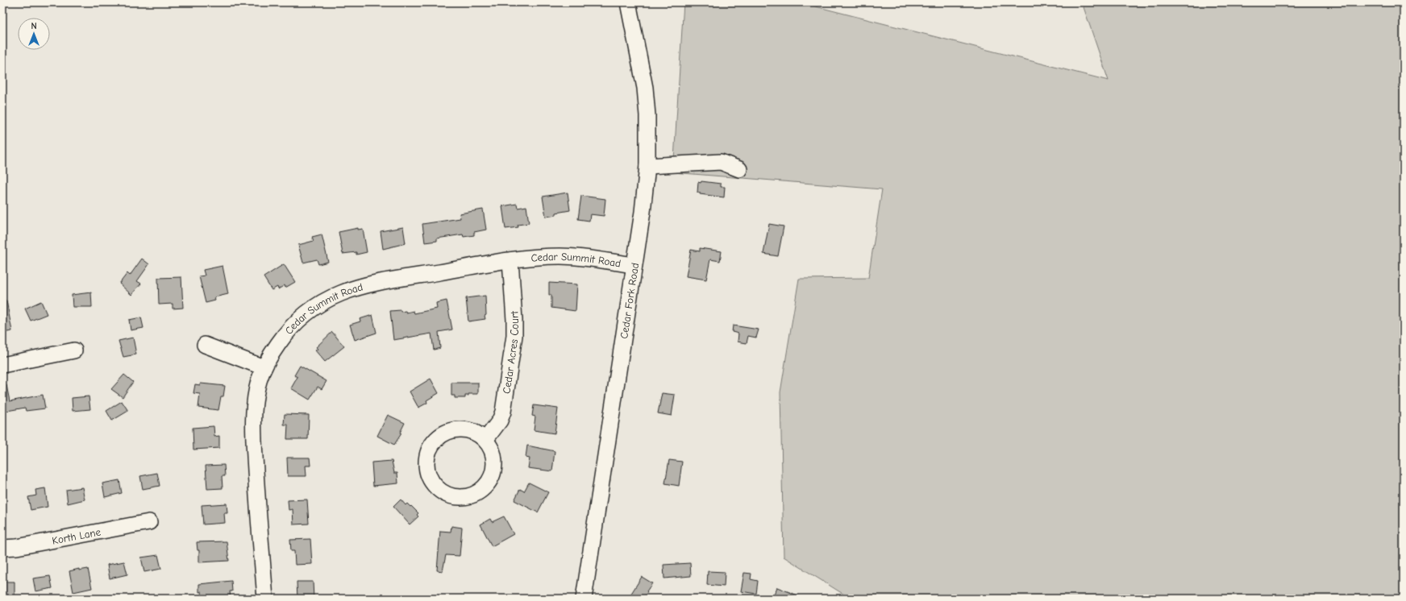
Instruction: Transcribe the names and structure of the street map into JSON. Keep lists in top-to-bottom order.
{
  "streets": {
    "street": [
      "Cedar Summit Road",
      "Cedar Fork Road",
      "Cedar Acres Court",
      "Korth Lane"
    ]
  },
  "crossings": [
    ["Cedar Summit Road", "Cedar Fork Road"],
    ["Cedar Summit Road", "Cedar Acres Court"]
  ],
  "north": "top"
}
